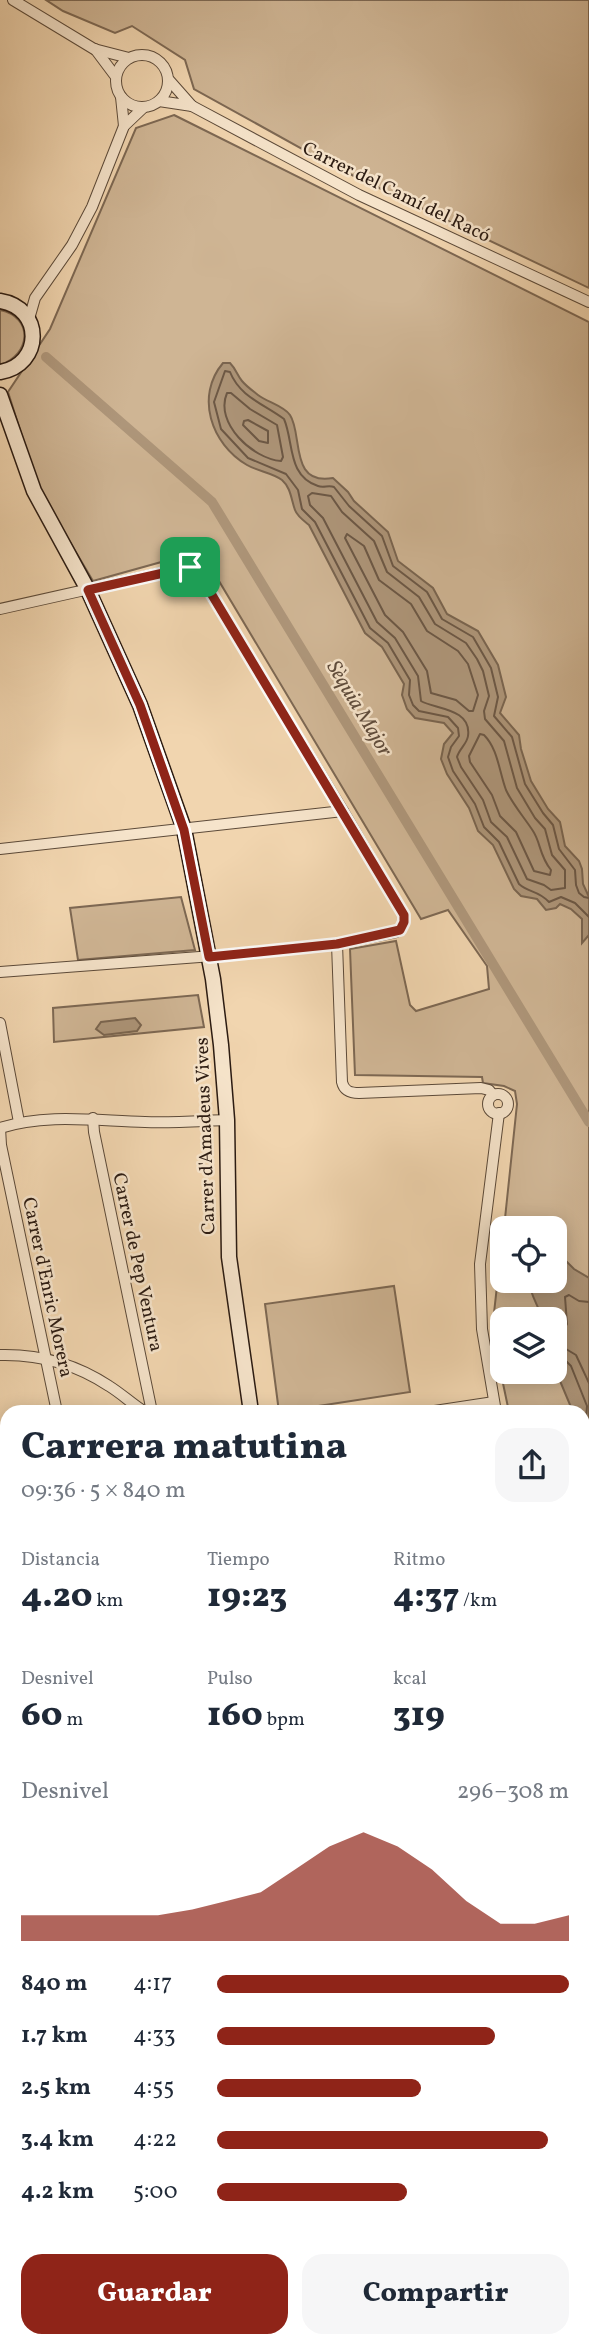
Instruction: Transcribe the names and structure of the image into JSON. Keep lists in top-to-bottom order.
{
  "streets": {
    "street": [
      "Carrer del Camí del Racó",
      "Carrer d'Amadeus Vives",
      "Carrer de Pep Ventura",
      "Carrer d'Enric Morera"
    ]
  },
  "water": ["Sèquia Major"],
  "page": {
    "heading": ["Carrera matutina", "09:36 · 5 × 840 m"],
    "stats": [
      ["Distancia", "4.20 km"],
      ["Tiempo", "19:23"],
      ["Ritmo", "4:37 /km"],
      ["Desnivel", "60 m"],
      ["Pulso", "160 bpm"],
      ["kcal", "319"]
    ],
    "chart": ["Desnivel", "296–308 m"],
    "list": [
      {
        "name": "840 m",
        "note": "4:17"
      },
      {
        "name": "1.7 km",
        "note": "4:33"
      },
      {
        "name": "2.5 km",
        "note": "4:55"
      },
      {
        "name": "3.4 km",
        "note": "4:22"
      },
      {
        "name": "4.2 km",
        "note": "5:00"
      }
    ],
    "buttons": ["Guardar", "Compartir"]
  }
}
